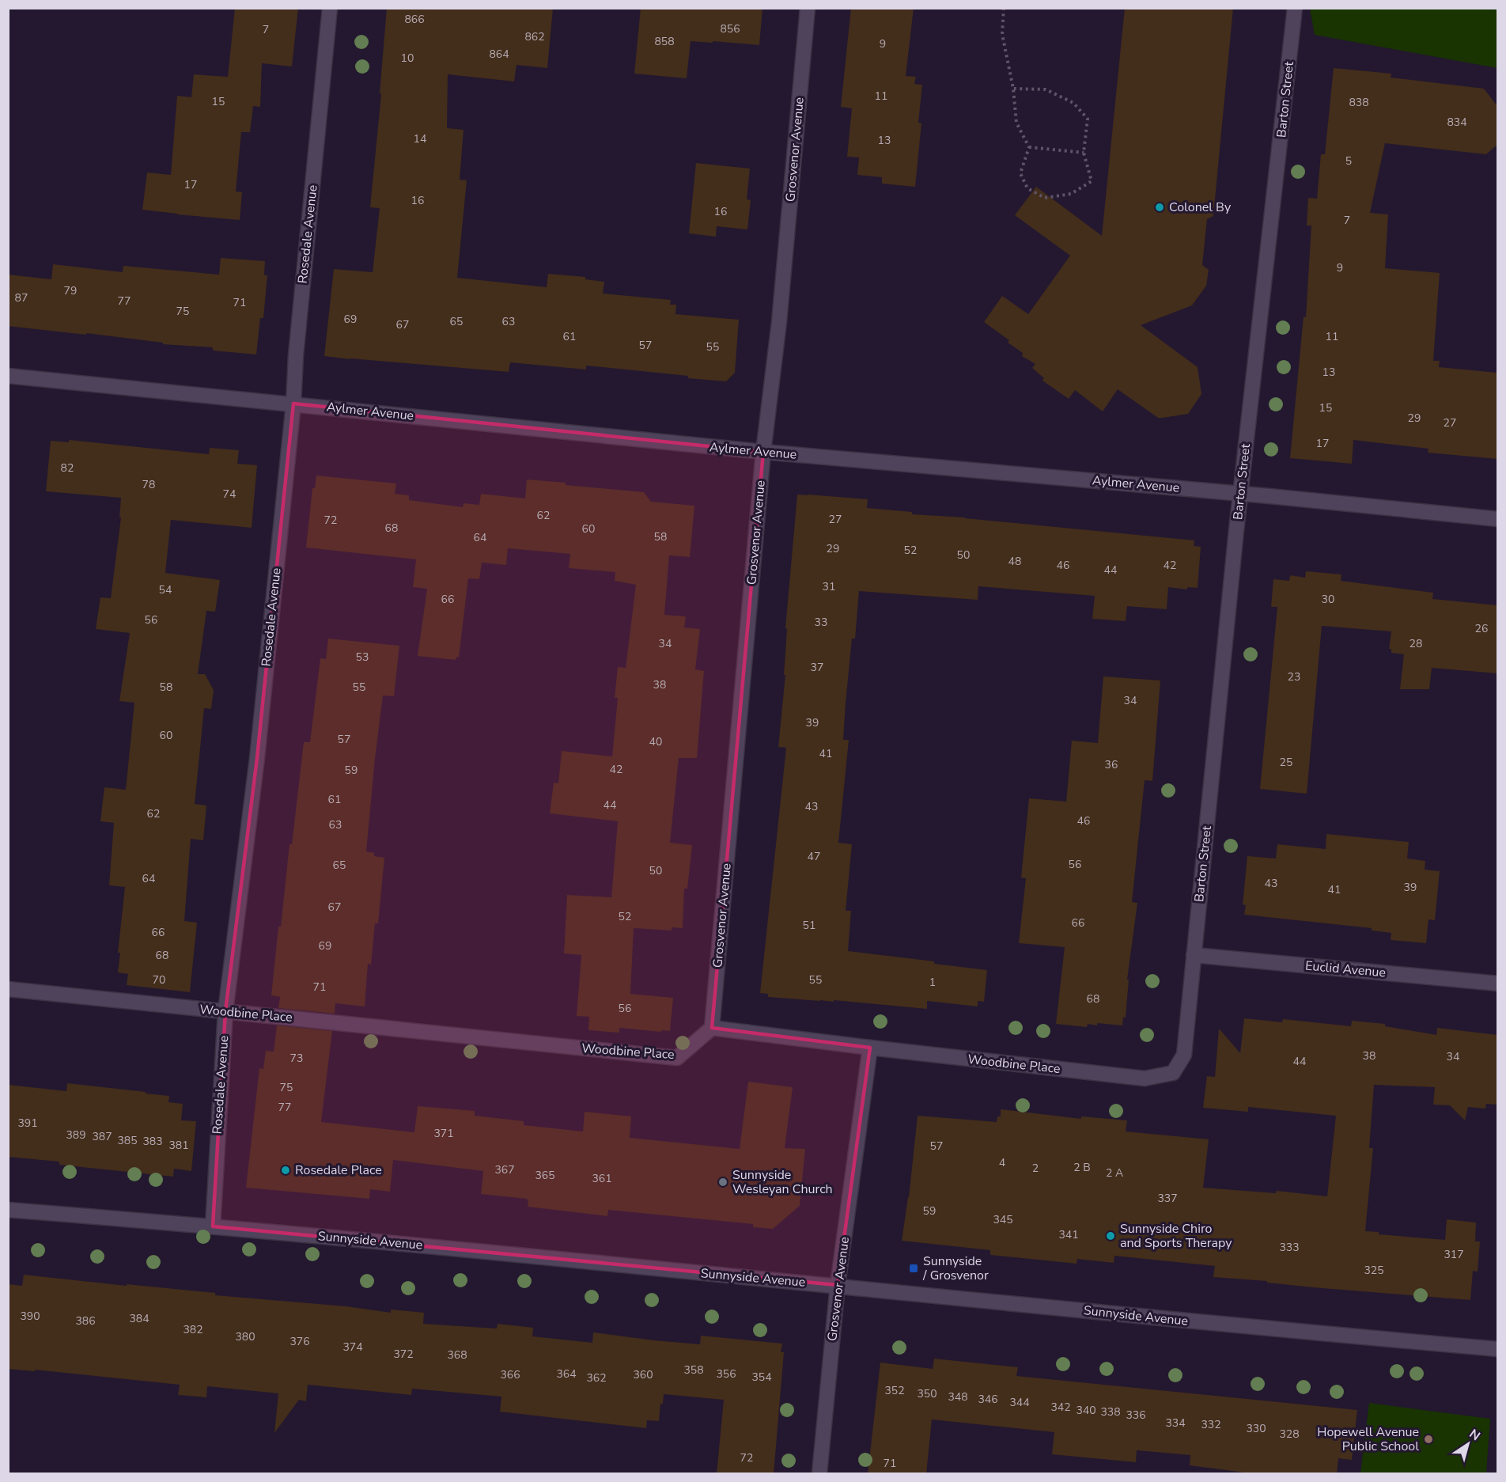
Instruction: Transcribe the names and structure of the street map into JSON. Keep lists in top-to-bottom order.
{
  "streets": {
    "street": [
      "Barton Street",
      "Grosvenor Avenue",
      "Rosedale Avenue",
      "Aylmer Avenue",
      "Euclid Avenue",
      "Woodbine Place",
      "Sunnyside Avenue"
    ]
  },
  "crossings": [
    ["Barton Street", "Aylmer Avenue"],
    ["Barton Street", "Euclid Avenue"],
    ["Barton Street", "Woodbine Place"],
    ["Grosvenor Avenue", "Aylmer Avenue"],
    ["Grosvenor Avenue", "Woodbine Place"],
    ["Grosvenor Avenue", "Sunnyside Avenue"],
    ["Rosedale Avenue", "Aylmer Avenue"],
    ["Rosedale Avenue", "Woodbine Place"],
    ["Rosedale Avenue", "Sunnyside Avenue"],
    ["Euclid Avenue", "Woodbine Place"]
  ],
  "places": {
    "other": [
      "Colonel By",
      "Rosedale Place",
      "Sunnyside Wesleyan Church",
      "Sunnyside Chiro and Sports Therapy",
      "Hopewell Avenue Public School"
    ],
    "transit": ["Sunnyside / Grosvenor"]
  },
  "house_numbers": [
    "866",
    "856",
    "7",
    "862",
    "858",
    "9",
    "864",
    "10",
    "11",
    "15",
    "838",
    "834",
    "14",
    "13",
    "5",
    "17",
    "16",
    "16",
    "7",
    "9",
    "79",
    "87",
    "77",
    "71",
    "75",
    "69",
    "65",
    "63",
    "67",
    "61",
    "11",
    "57",
    "55",
    "13",
    "15",
    "29",
    "27",
    "17",
    "82",
    "78",
    "74",
    "62",
    "27",
    "72",
    "68",
    "60",
    "58",
    "64",
    "29",
    "52",
    "50",
    "48",
    "46",
    "42",
    "44",
    "31",
    "54",
    "66",
    "30",
    "56",
    "33",
    "26",
    "34",
    "28",
    "53",
    "37",
    "23",
    "38",
    "58",
    "55",
    "34",
    "39",
    "60",
    "57",
    "40",
    "41",
    "25",
    "36",
    "42",
    "59",
    "61",
    "44",
    "43",
    "62",
    "46",
    "63",
    "47",
    "56",
    "65",
    "50",
    "64",
    "43",
    "39",
    "41",
    "67",
    "52",
    "66",
    "51",
    "66",
    "69",
    "68",
    "70",
    "55",
    "1",
    "71",
    "68",
    "56",
    "38",
    "34",
    "73",
    "44",
    "75",
    "77",
    "391",
    "371",
    "389",
    "387",
    "385",
    "383",
    "381",
    "57",
    "4",
    "2 B",
    "2",
    "367",
    "2 A",
    "365",
    "361",
    "337",
    "59",
    "345",
    "341",
    "333",
    "317",
    "325",
    "390",
    "384",
    "386",
    "382",
    "380",
    "376",
    "374",
    "372",
    "368",
    "358",
    "364",
    "356",
    "366",
    "360",
    "354",
    "362",
    "352",
    "350",
    "348",
    "346",
    "344",
    "342",
    "340",
    "338",
    "336",
    "334",
    "332",
    "330",
    "328",
    "72",
    "71"
  ],
  "north": "top right"
}
